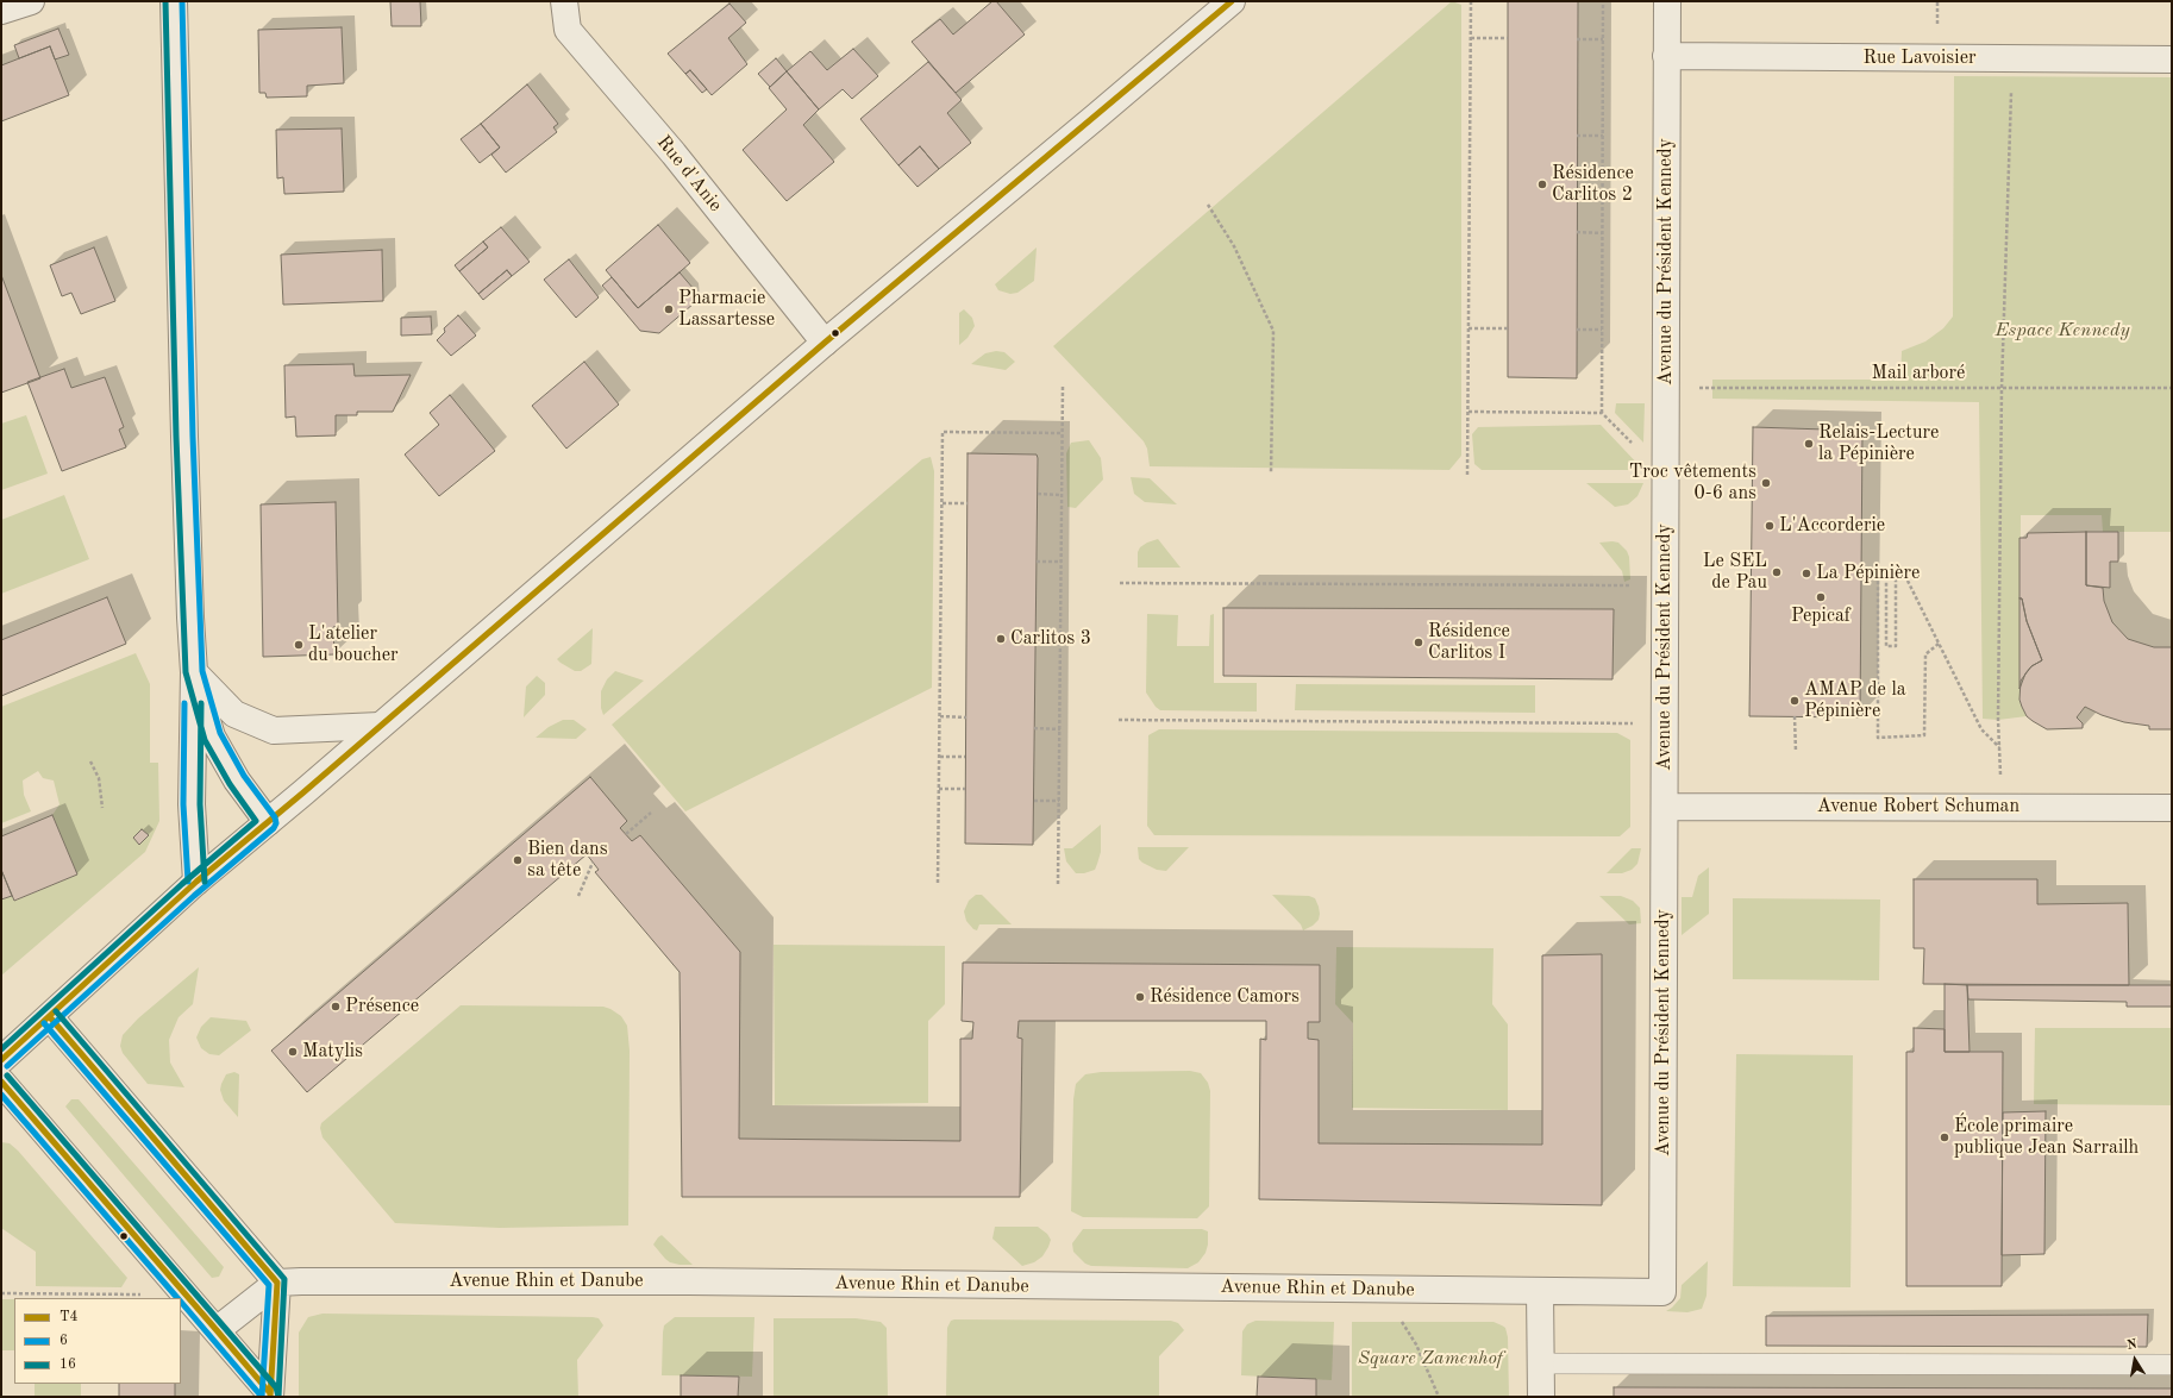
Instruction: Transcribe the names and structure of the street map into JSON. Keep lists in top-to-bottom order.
{
  "streets": {
    "street": [
      "Rue Lavoisier",
      "Rue d'Anie",
      "Avenue du Président Kennedy",
      "Avenue Robert Schuman",
      "Avenue Rhin et Danube"
    ],
    "path": ["Mail arboré"]
  },
  "crossings": [
    ["Rue Lavoisier", "Avenue du Président Kennedy"],
    ["Avenue du Président Kennedy", "Mail arboré"],
    ["Avenue du Président Kennedy", "Avenue Robert Schuman"],
    ["Avenue du Président Kennedy", "Avenue Rhin et Danube"]
  ],
  "parks": ["Espace Kennedy", "Square Zamenhof"],
  "places": [
    "Résidence Carlitos 2",
    "Pharmacie Lassartesse",
    "Relais-Lecture la Pépinière",
    "Troc vêtements 0-6 ans",
    "L'Accorderie",
    "Le SEL de Pau",
    "La Pépinière",
    "Pepicaf",
    "Carlitos 3",
    "Résidence Carlitos I",
    "L'atelier du boucher",
    "AMAP de la Pépinière",
    "Bien dans sa tête",
    "Résidence Camors",
    "Présence",
    "Matylis",
    "École primaire publique Jean Sarrailh"
  ],
  "lines": ["transit line T4", "transit line 6", "transit line 16"],
  "legend": ["T4", "6", "16"],
  "north": "top"
}
